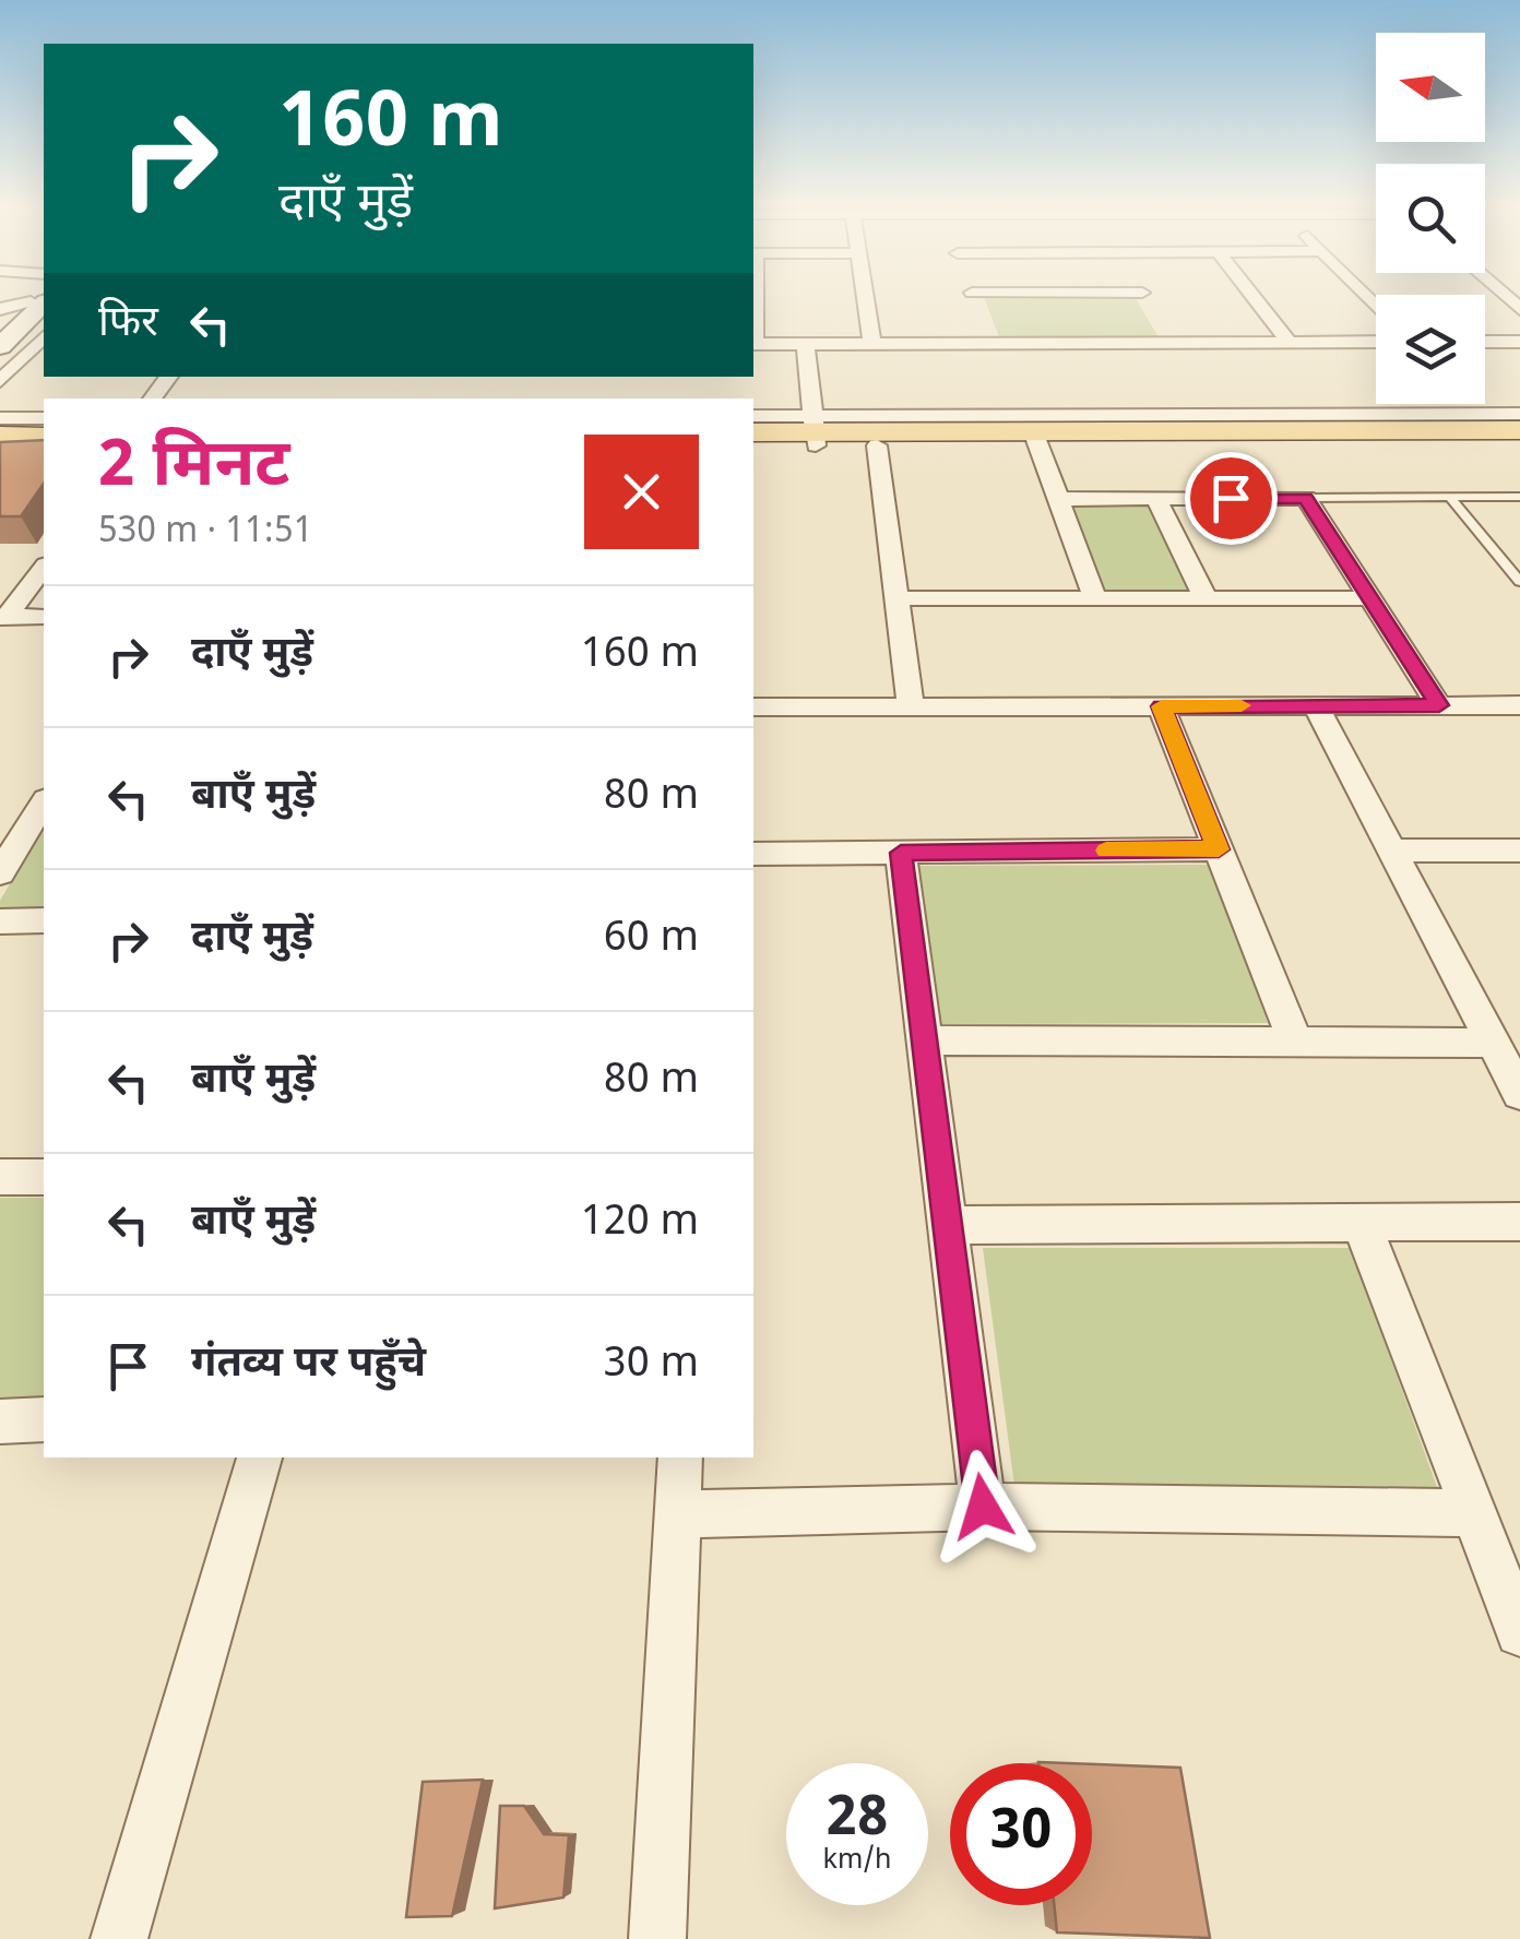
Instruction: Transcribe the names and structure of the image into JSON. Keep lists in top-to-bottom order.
{
  "north": "left",
  "page": {
    "turn": ["160 m", "दाएँ मुड़ें"],
    "then": "फिर",
    "heading": ["2 मिनट", "530 m · 11:51"],
    "list": [
      {
        "name": "दाएँ मुड़ें",
        "value": "160 m"
      },
      {
        "name": "बाएँ मुड़ें",
        "value": "80 m"
      },
      {
        "name": "दाएँ मुड़ें",
        "value": "60 m"
      },
      {
        "name": "बाएँ मुड़ें",
        "value": "80 m"
      },
      {
        "name": "बाएँ मुड़ें",
        "value": "120 m"
      },
      {
        "name": "गंतव्य पर पहुँचे",
        "value": "30 m"
      }
    ],
    "speed": "28 km/h",
    "limit": "30"
  }
}
